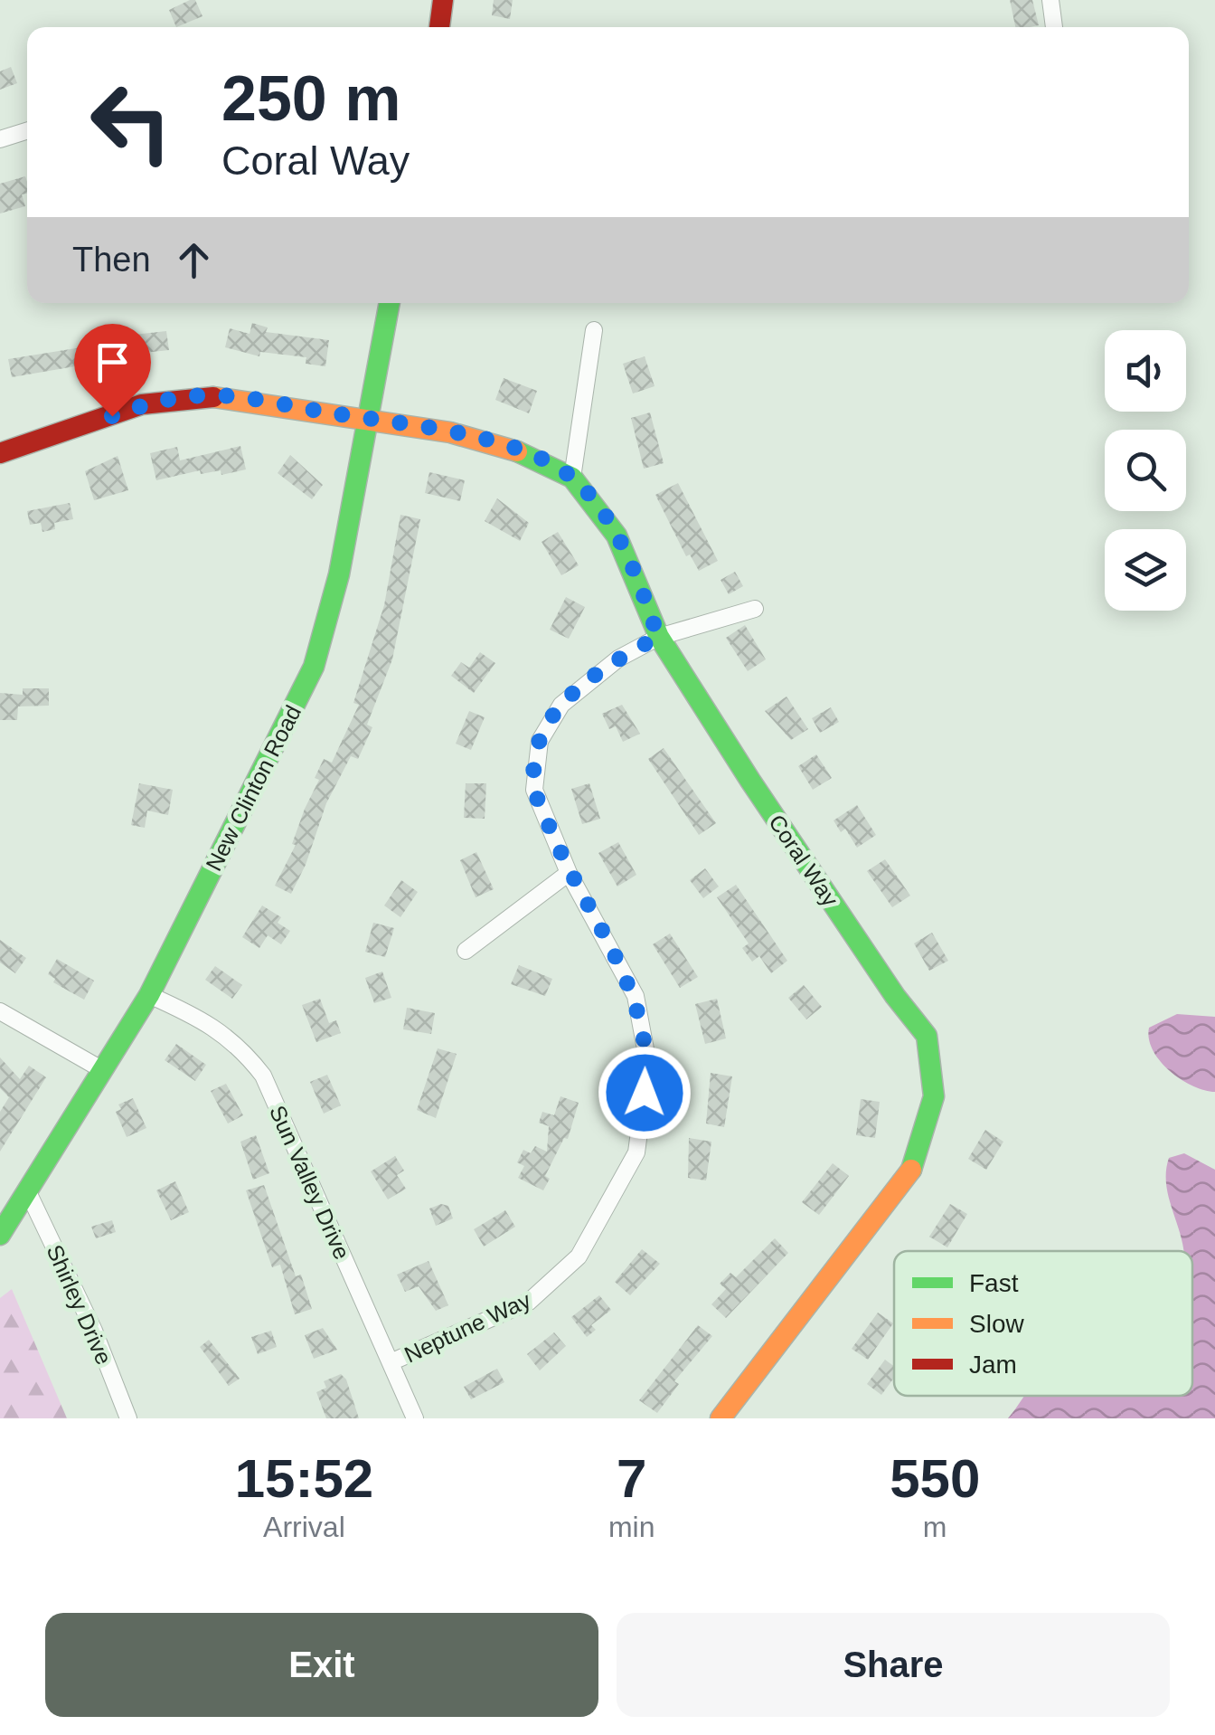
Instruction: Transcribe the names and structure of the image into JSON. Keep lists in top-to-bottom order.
{
  "streets": {
    "street": [
      "New Clinton Road",
      "Coral Way",
      "Sun Valley Drive",
      "Shirley Drive",
      "Neptune Way"
    ]
  },
  "crossings": [
    ["New Clinton Road", "Coral Way"],
    ["New Clinton Road", "Sun Valley Drive"],
    ["New Clinton Road", "Shirley Drive"],
    ["Coral Way", "Neptune Way"],
    ["Sun Valley Drive", "Neptune Way"]
  ],
  "legend": ["Fast", "Slow", "Jam"],
  "page": {
    "turn": ["250 m", "Coral Way"],
    "then": "Then",
    "eta": [
      "15:52",
      "Arrival",
      "7",
      "min",
      "550",
      "m"
    ],
    "buttons": ["Exit", "Share"]
  }
}
